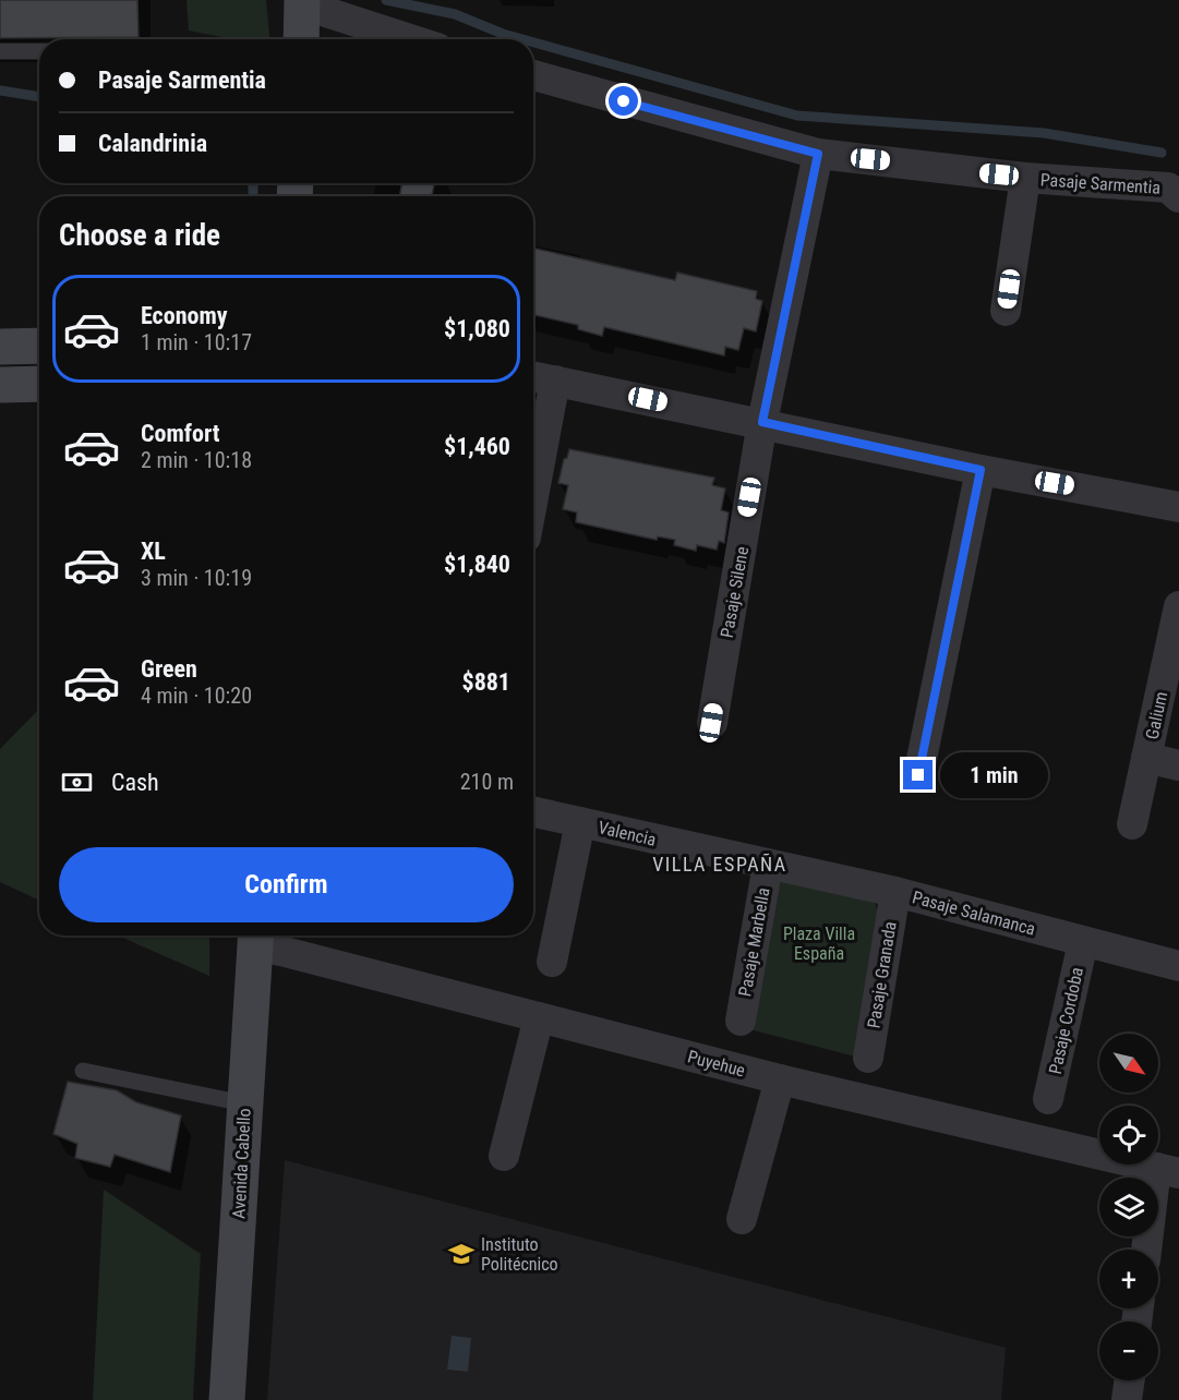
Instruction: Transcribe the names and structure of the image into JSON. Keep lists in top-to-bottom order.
{
  "streets": {
    "street": [
      "Pasaje Sarmentia",
      "Pasaje Silene",
      "Galium",
      "Valencia",
      "Pasaje Salamanca",
      "Pasaje Marbella",
      "Pasaje Granada",
      "Pasaje Cordoba",
      "Puyehue",
      "Avenida Cabello"
    ]
  },
  "crossings": [
    ["Pasaje Sarmentia", "Pasaje Silene"],
    ["Valencia", "Pasaje Salamanca"],
    ["Valencia", "Pasaje Marbella"],
    ["Pasaje Salamanca", "Pasaje Marbella"],
    ["Pasaje Salamanca", "Pasaje Granada"],
    ["Pasaje Salamanca", "Pasaje Cordoba"],
    ["Puyehue", "Avenida Cabello"]
  ],
  "districts": ["VILLA ESPAÑA"],
  "parks": ["Plaza Villa España"],
  "places": {
    "school or university": ["Instituto Politécnico"]
  },
  "north": "bottom right",
  "page": {
    "banner": ["Pasaje Sarmentia", "Calandrinia"],
    "heading": "Choose a ride",
    "list": [
      {
        "name": "Economy",
        "note": "1 min · 10:17",
        "value": "$1,080"
      },
      {
        "name": "Comfort",
        "note": "2 min · 10:18",
        "value": "$1,460"
      },
      {
        "name": "XL",
        "note": "3 min · 10:19",
        "value": "$1,840"
      },
      {
        "name": "Green",
        "note": "4 min · 10:20",
        "value": "$881"
      }
    ],
    "pay": ["Cash", "210 m"],
    "bubble": "1 min",
    "buttons": "Confirm",
    "map_buttons": ["+", "−"]
  }
}
